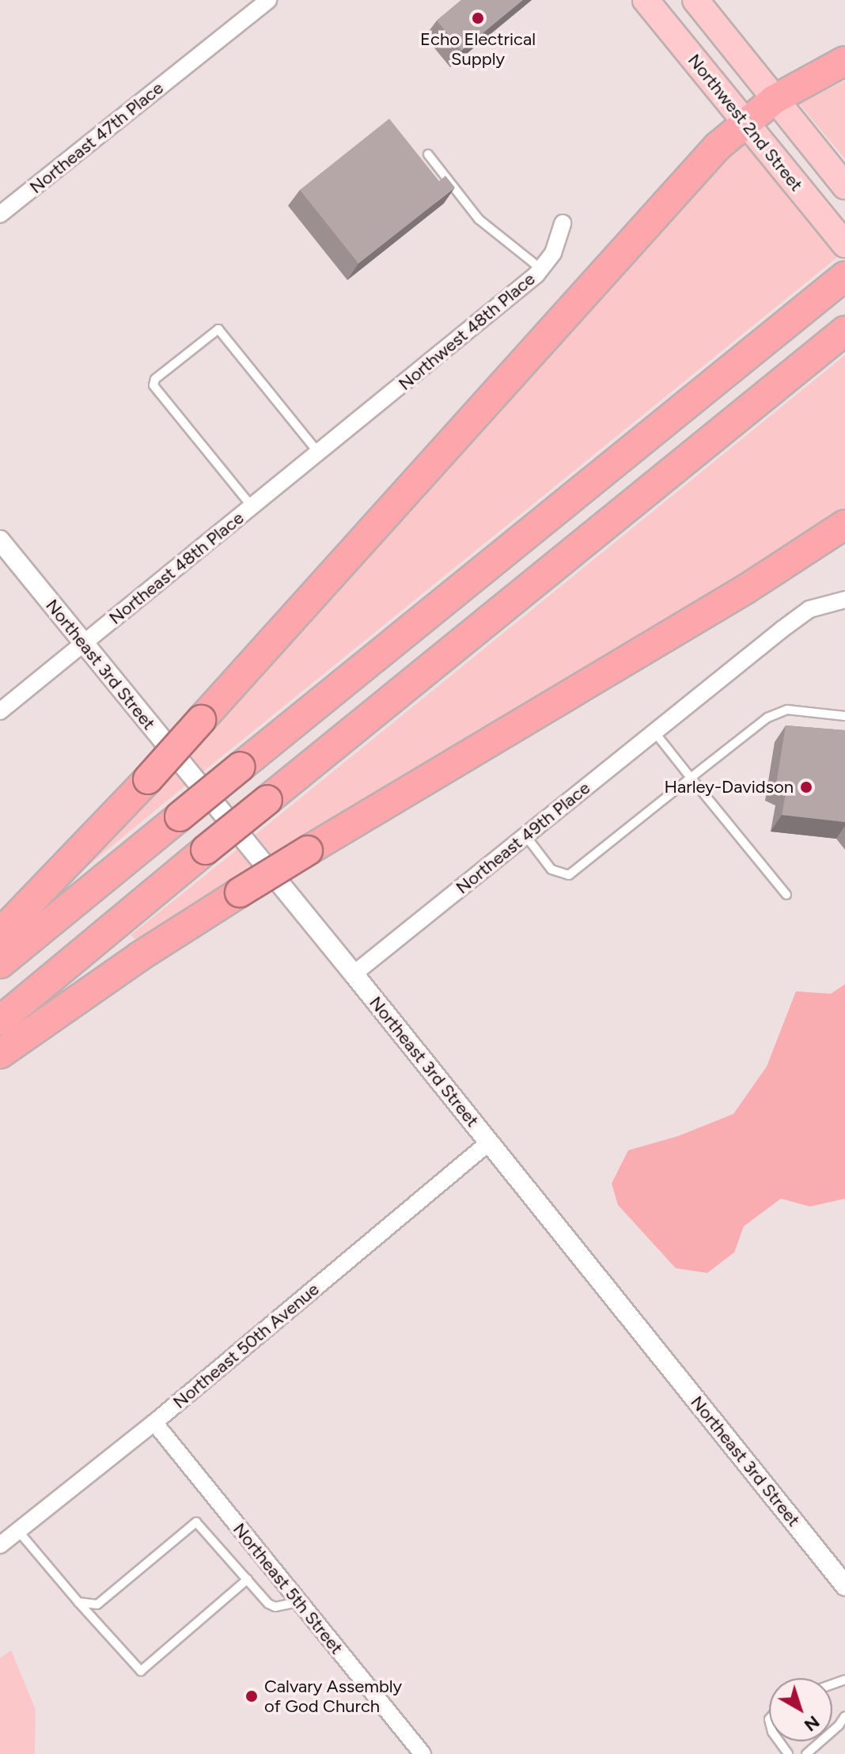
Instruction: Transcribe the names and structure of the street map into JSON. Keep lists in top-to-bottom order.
{
  "streets": {
    "main road": ["Northwest 2nd Street"],
    "street": [
      "Northeast 47th Place",
      "Northwest 48th Place",
      "Northeast 48th Place",
      "Northeast 3rd Street",
      "Northeast 49th Place",
      "Northeast 50th Avenue",
      "Northeast 5th Street"
    ]
  },
  "crossings": [
    ["Northwest 48th Place", "Northeast 48th Place"],
    ["Northeast 48th Place", "Northeast 3rd Street"],
    ["Northeast 3rd Street", "Northeast 49th Place"],
    ["Northeast 3rd Street", "Northeast 50th Avenue"],
    ["Northeast 50th Avenue", "Northeast 5th Street"]
  ],
  "places": ["Echo Electrical Supply", "Harley-Davidson", "Calvary Assembly of God Church"],
  "north": "bottom right"
}
